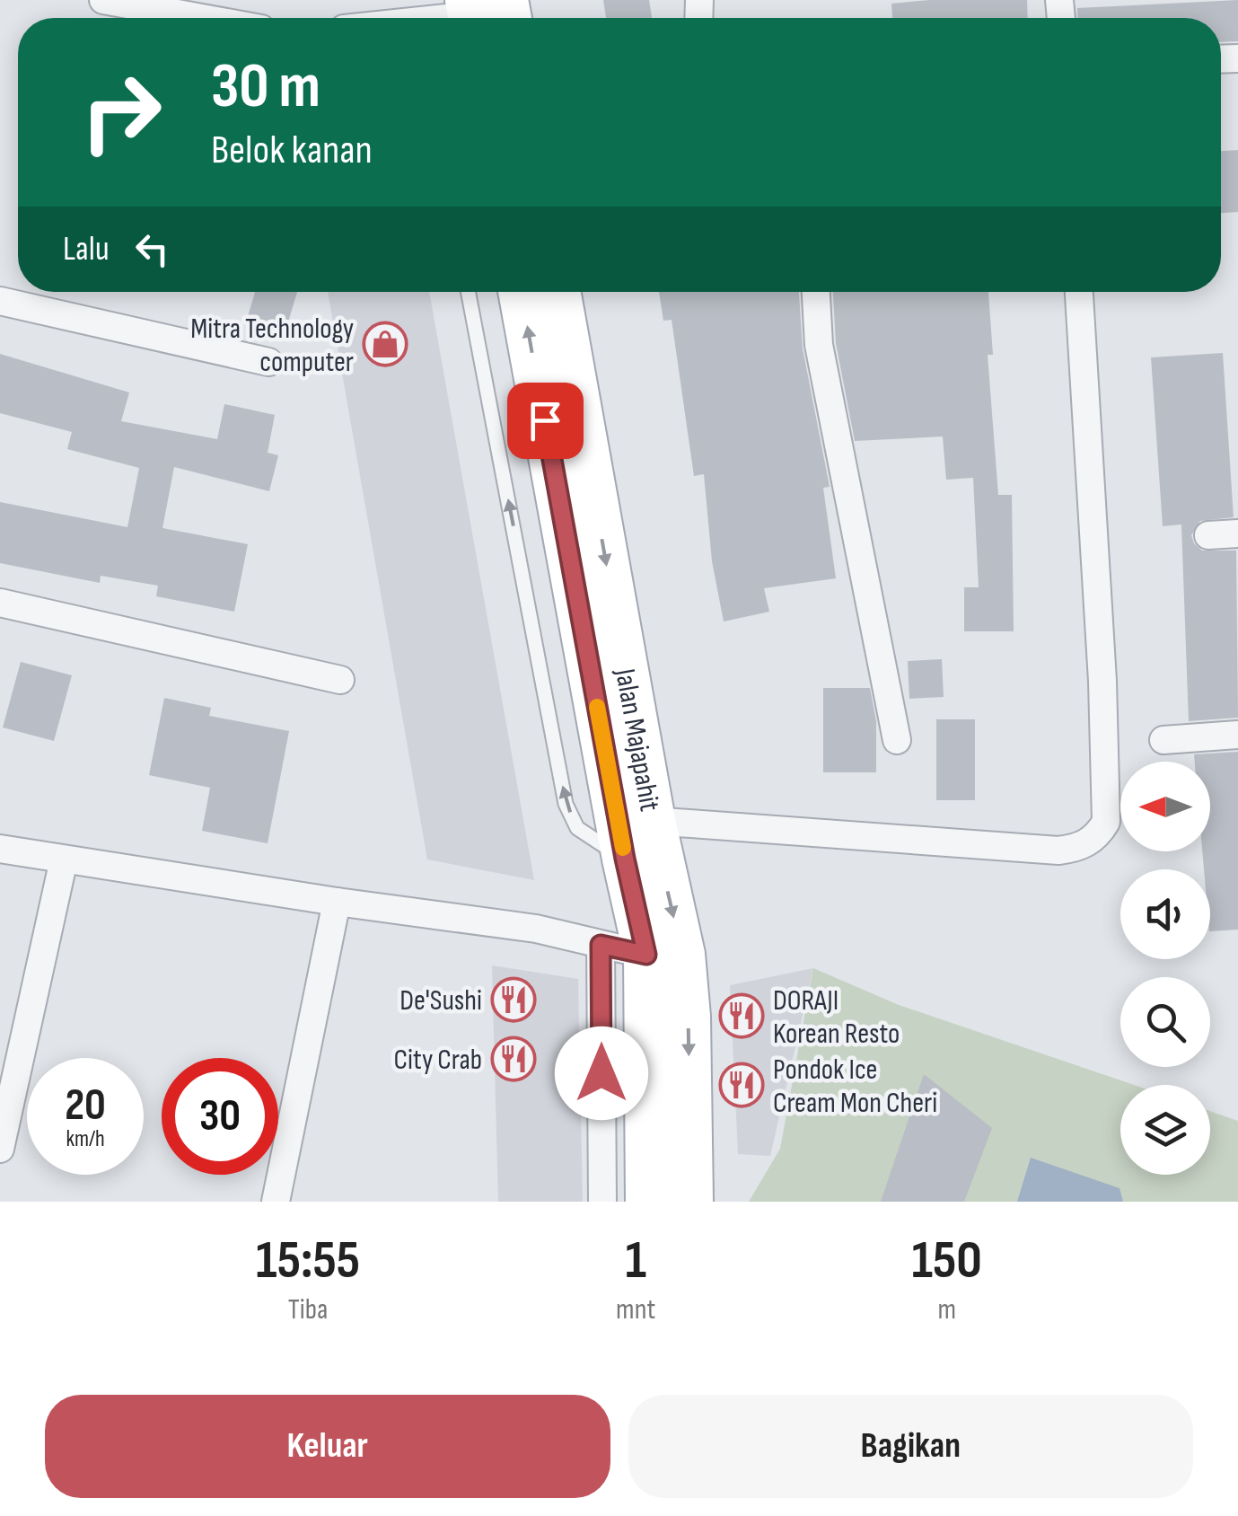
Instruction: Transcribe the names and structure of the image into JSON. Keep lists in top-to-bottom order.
{
  "streets": {
    "main road": ["Jalan Majapahit"]
  },
  "places": {
    "shop": ["Mitra Technology computer"],
    "restaurant": [
      "De'Sushi",
      "DORAJI Korean Resto",
      "City Crab",
      "Pondok Ice Cream Mon Cheri"
    ]
  },
  "north": "left",
  "page": {
    "turn": ["30 m", "Belok kanan"],
    "then": "Lalu",
    "speed": "20 km/h",
    "limit": "30",
    "eta": [
      "15:55",
      "Tiba",
      "1",
      "mnt",
      "150",
      "m"
    ],
    "buttons": ["Keluar", "Bagikan"]
  }
}
